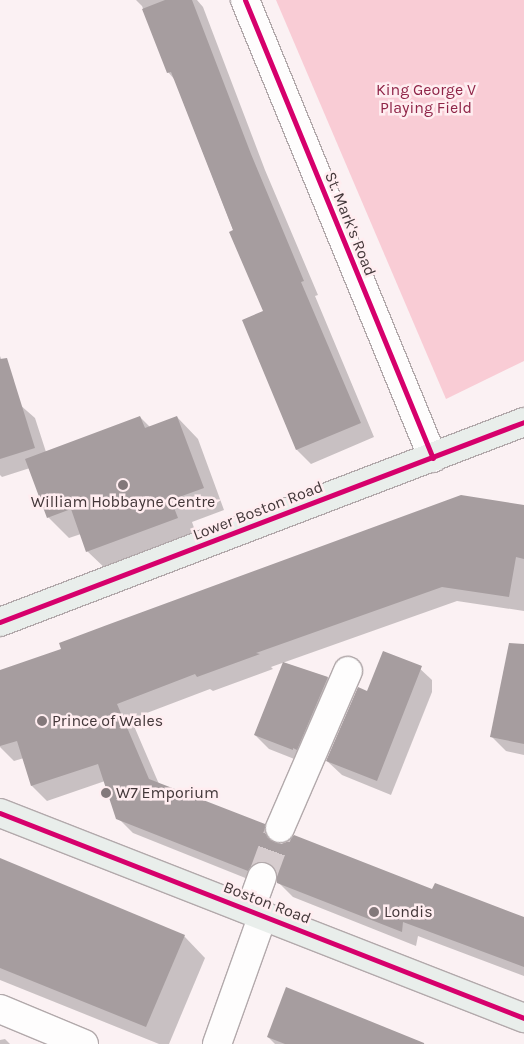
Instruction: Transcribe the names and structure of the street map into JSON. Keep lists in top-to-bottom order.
{
  "streets": {
    "main road": ["Lower Boston Road", "Boston Road"],
    "street": ["St. Mark's Road"]
  },
  "crossings": [
    ["St. Mark's Road", "Lower Boston Road"]
  ],
  "parks": ["King George V Playing Field"],
  "places": [
    "William Hobbayne Centre",
    "Prince of Wales",
    "W7 Emporium",
    "Londis"
  ]
}
